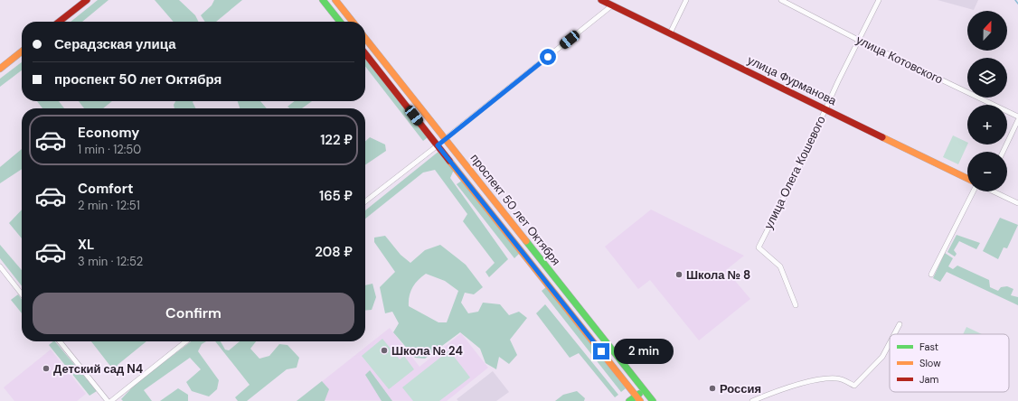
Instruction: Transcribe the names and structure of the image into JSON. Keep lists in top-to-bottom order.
{
  "streets": {
    "main road": ["улица Фурманова", "проспект 50 лет Октября"],
    "street": ["улица Котовского", "улица Олега Кошевого"]
  },
  "crossings": [
    ["улица Котовского", "улица Олега Кошевого"],
    ["улица Фурманова", "улица Олега Кошевого"]
  ],
  "places": [
    "Школа № 8",
    "Школа № 24",
    "Детский сад N4",
    "Россия"
  ],
  "legend": ["Fast", "Slow", "Jam"],
  "north": "top",
  "page": {
    "map_buttons": ["+", "−"],
    "banner": ["Серадзская улица", "проспект 50 лет Октября"],
    "list": [
      {
        "name": "Economy",
        "note": "1 min · 12:50",
        "value": "122 ₽"
      },
      {
        "name": "Comfort",
        "note": "2 min · 12:51",
        "value": "165 ₽"
      },
      {
        "name": "XL",
        "note": "3 min · 12:52",
        "value": "208 ₽"
      }
    ],
    "buttons": "Confirm",
    "bubble": "2 min"
  }
}
